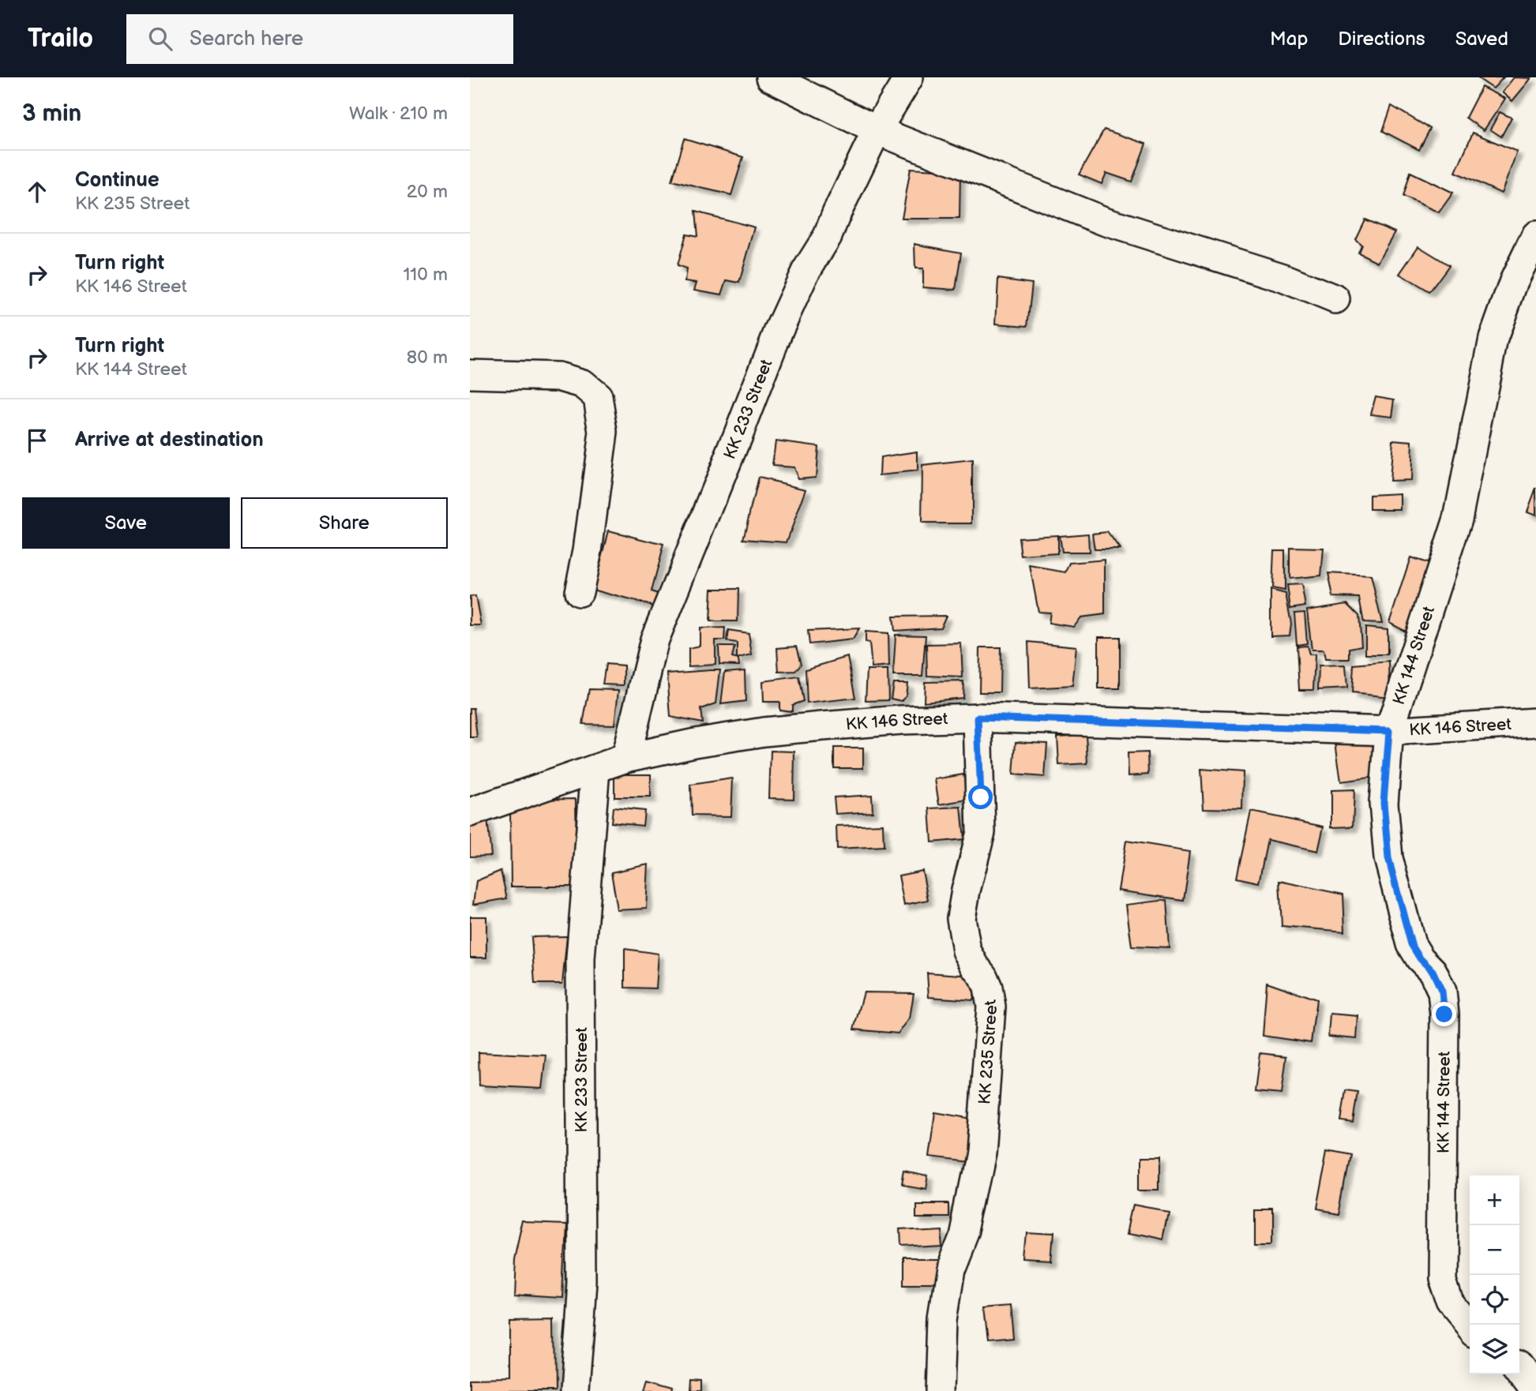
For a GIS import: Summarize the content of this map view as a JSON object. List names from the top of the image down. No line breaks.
{"streets":{"street":["KK 233 Street","KK 144 Street","KK 146 Street","KK 235 Street"]},"crossings":[["KK 233 Street","KK 146 Street"],["KK 144 Street","KK 146 Street"],["KK 146 Street","KK 235 Street"]],"page":{"header":"Trailo","search":"Search here","nav":["Map","Directions","Saved"],"heading":["3 min","Walk · 210 m"],"list":[["Continue","KK 235 Street","20 m"],["Turn right","KK 146 Street","110 m"],["Turn right","KK 144 Street","80 m"],"Arrive at destination"],"buttons":["Save","Share"],"map_buttons":["+","−"]}}
